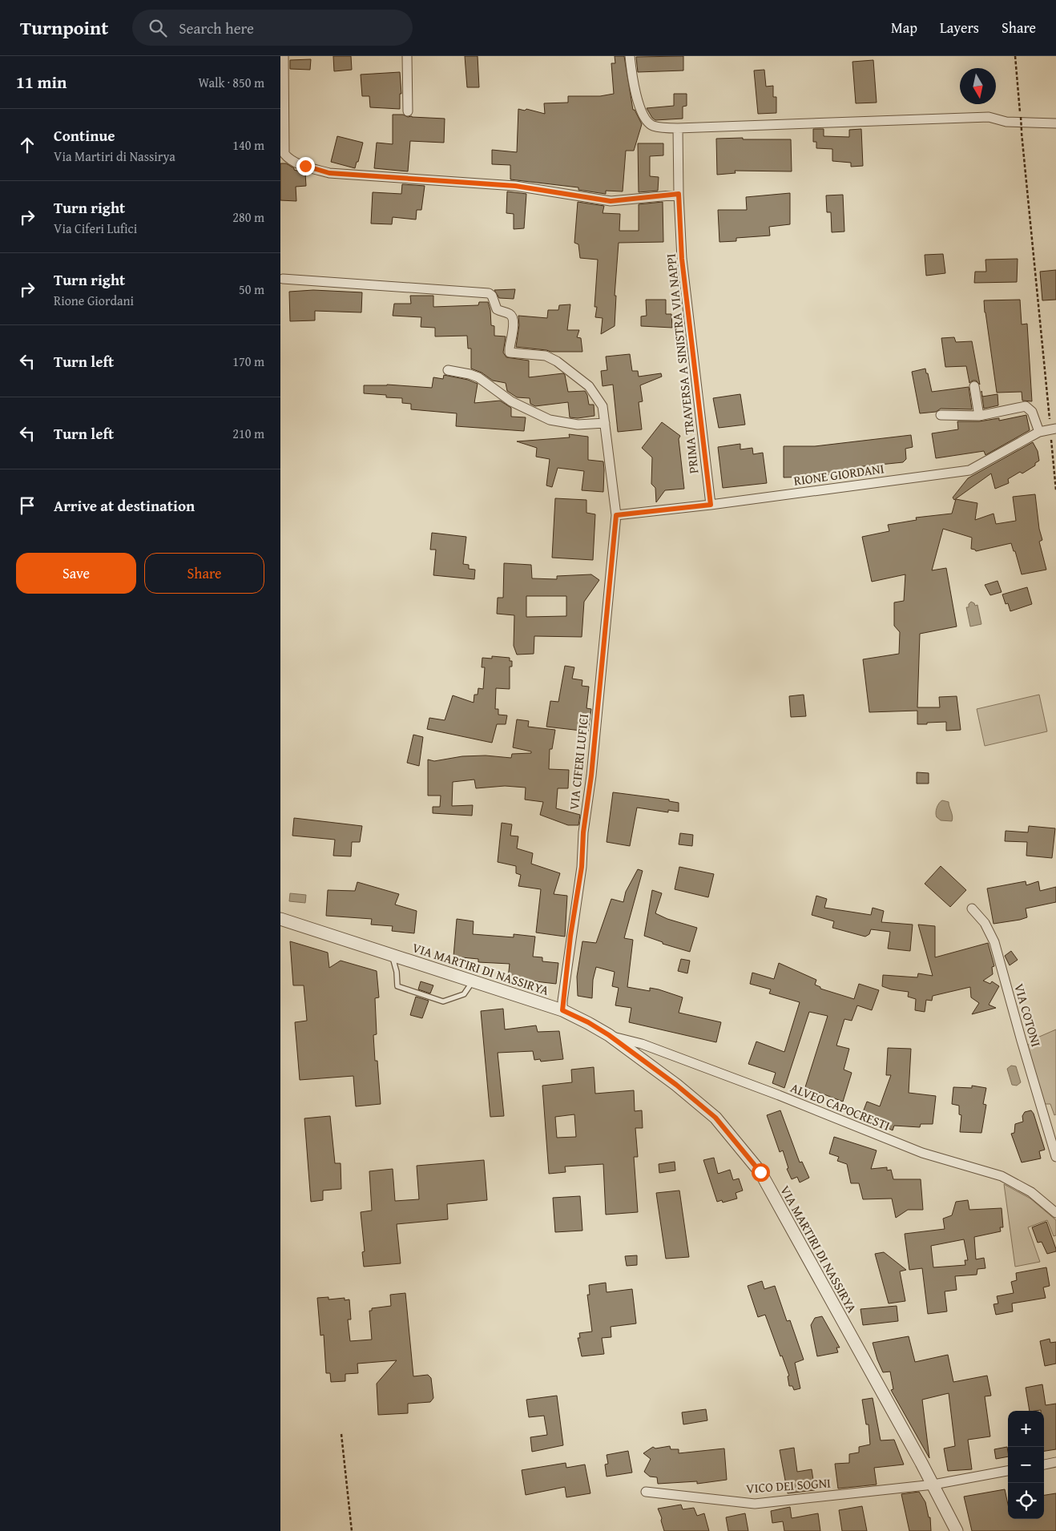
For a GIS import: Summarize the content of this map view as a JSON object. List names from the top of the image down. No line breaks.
{"streets":{"street":["PRIMA TRAVERSA A SINISTRA VIA NAPPI","RIONE GIORDANI","VIA CIFERI LUFICI","VIA MARTIRI DI NASSIRYA","VIA COTONI","ALVEO CAPOCRESTI","VICO DEI SOGNI"]},"crossings":[["PRIMA TRAVERSA A SINISTRA VIA NAPPI","RIONE GIORDANI"],["RIONE GIORDANI","VIA CIFERI LUFICI"],["VIA CIFERI LUFICI","VIA MARTIRI DI NASSIRYA"],["VIA MARTIRI DI NASSIRYA","ALVEO CAPOCRESTI"],["VIA MARTIRI DI NASSIRYA","VICO DEI SOGNI"]],"north":"bottom","page":{"header":"Turnpoint","search":"Search here","nav":["Map","Layers","Share"],"heading":["11 min","Walk · 850 m"],"list":[["Continue","Via Martiri di Nassirya","140 m"],["Turn right","Via Ciferi Lufici","280 m"],["Turn right","Rione Giordani","50 m"],["Turn left","170 m"],["Turn left","210 m"],"Arrive at destination"],"buttons":["Save","Share"],"map_buttons":["+","−"]}}
